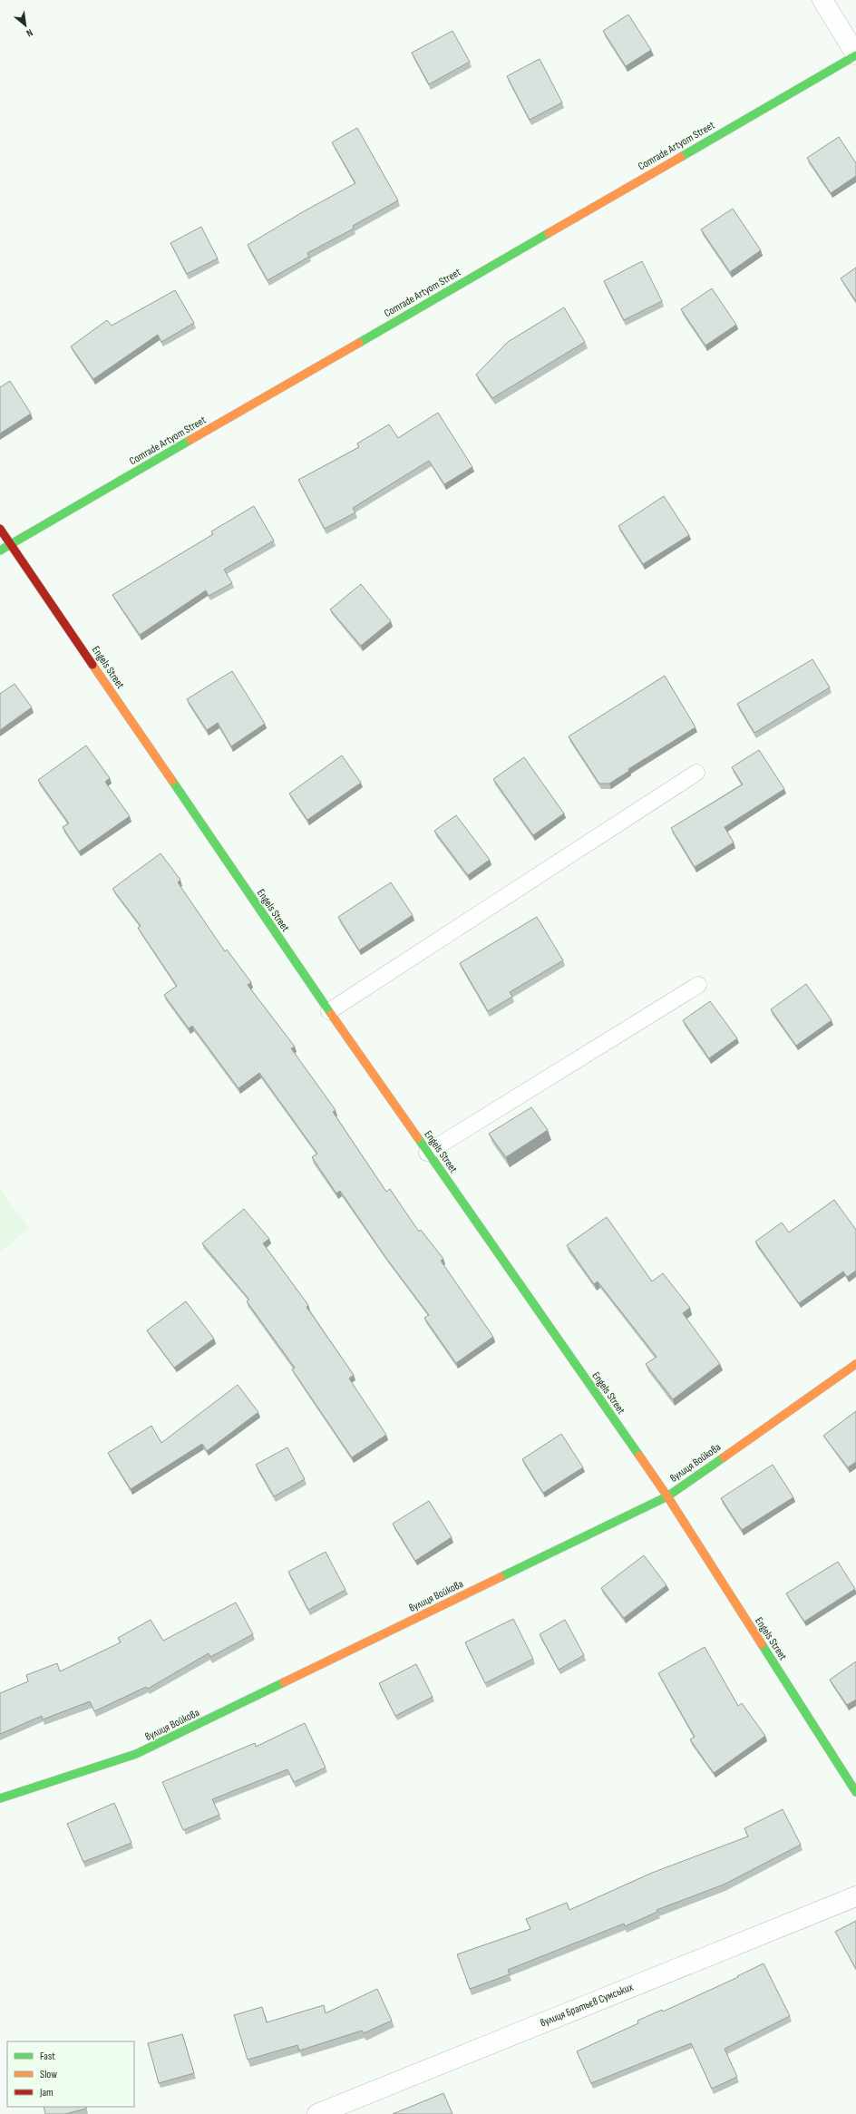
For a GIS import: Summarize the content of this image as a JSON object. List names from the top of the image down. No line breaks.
{"streets":{"street":["Comrade Artyom Street","Engels Street","вулиця Войкова","вулиця Братьєв Сумських"]},"crossings":[["Comrade Artyom Street","Engels Street"],["Engels Street","вулиця Войкова"]],"legend":["Fast","Slow","Jam"],"north":"bottom right"}
